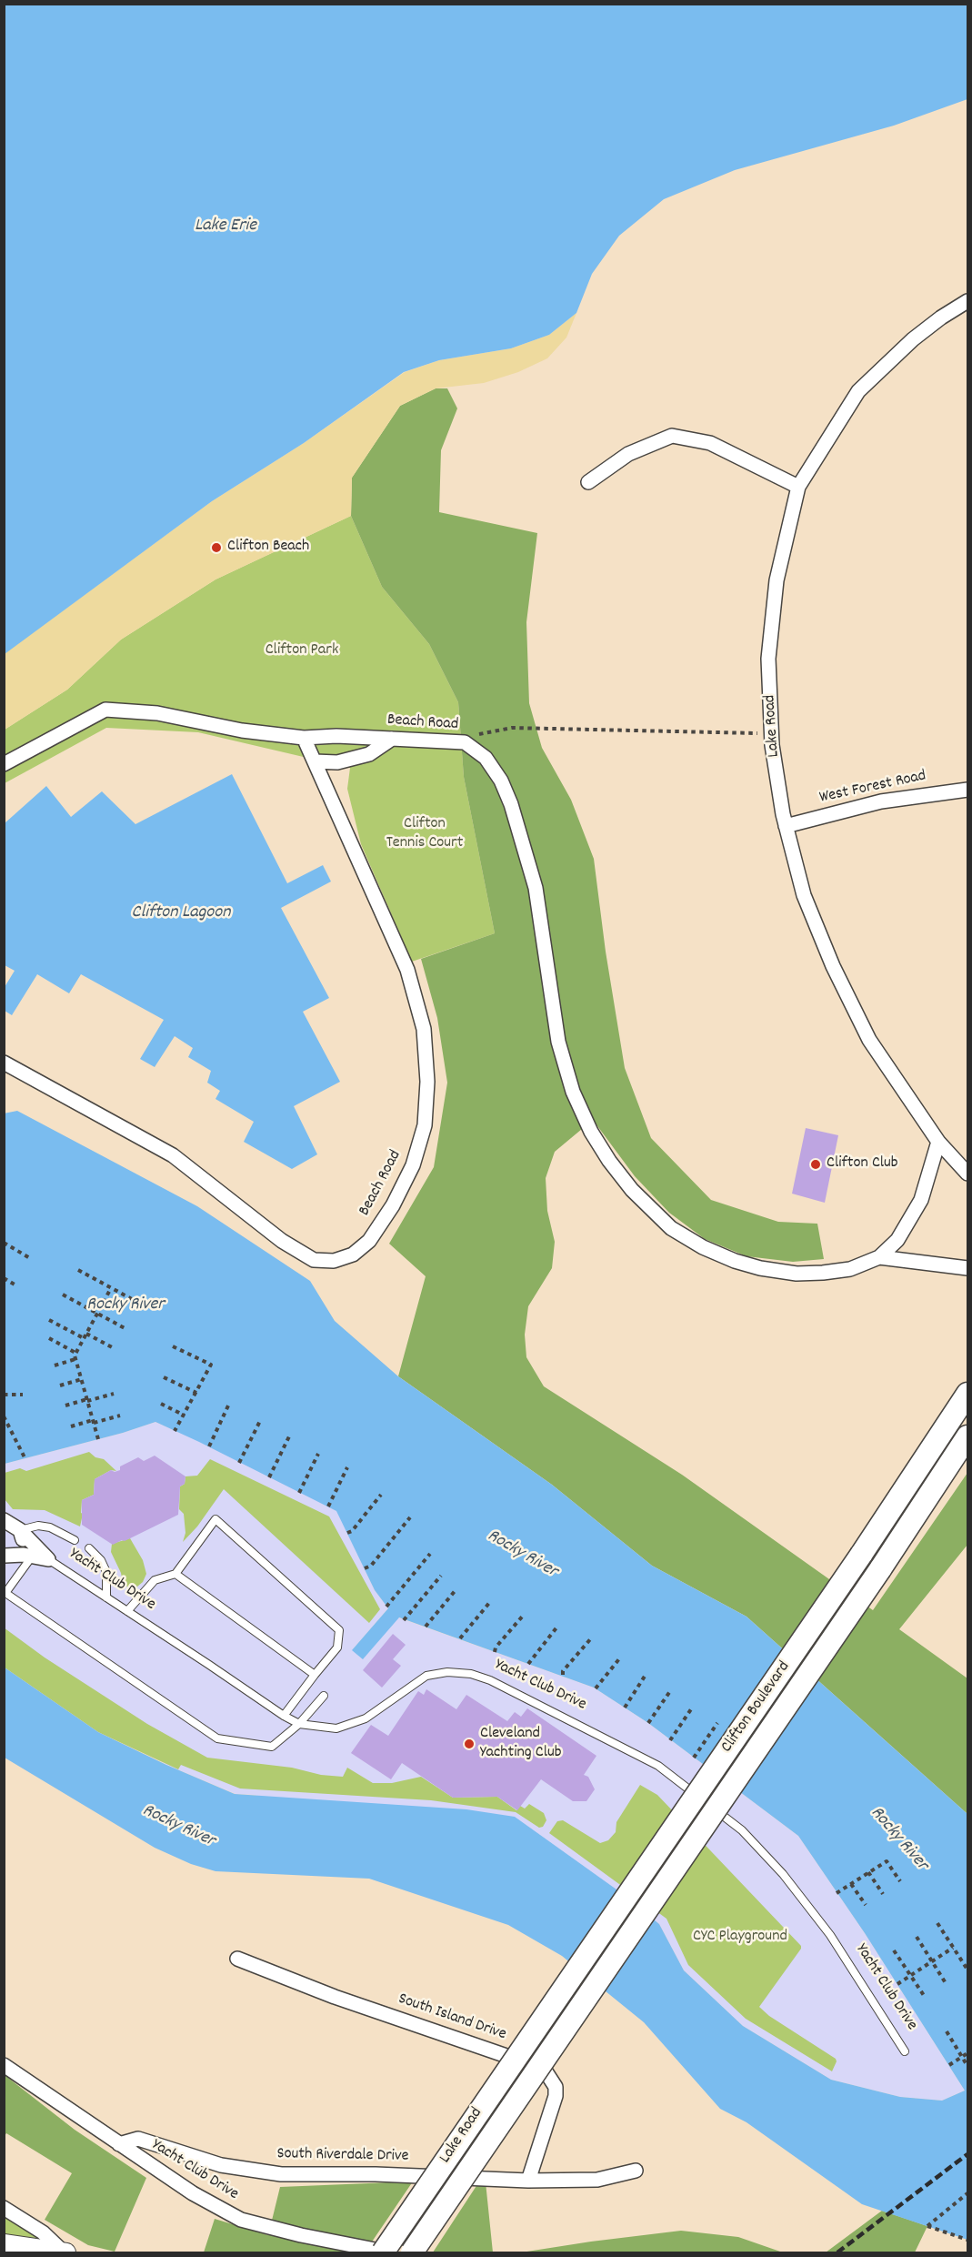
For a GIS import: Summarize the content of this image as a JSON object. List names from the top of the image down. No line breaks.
{"streets":{"main road":["Lake Road","Clifton Boulevard"],"street":["Beach Road","West Forest Road","Yacht Club Drive","South Island Drive","South Riverdale Drive"]},"crossings":[["Beach Road","Lake Road"],["Lake Road","West Forest Road"],["Lake Road","Clifton Boulevard"],["Yacht Club Drive","South Riverdale Drive"],["South Island Drive","South Riverdale Drive"]],"water":["Lake Erie","Clifton Lagoon","Rocky River"],"parks":["Clifton Park","Clifton Tennis Court","CYC Playground"],"places":["Clifton Beach","Clifton Club","Cleveland Yachting Club"]}
